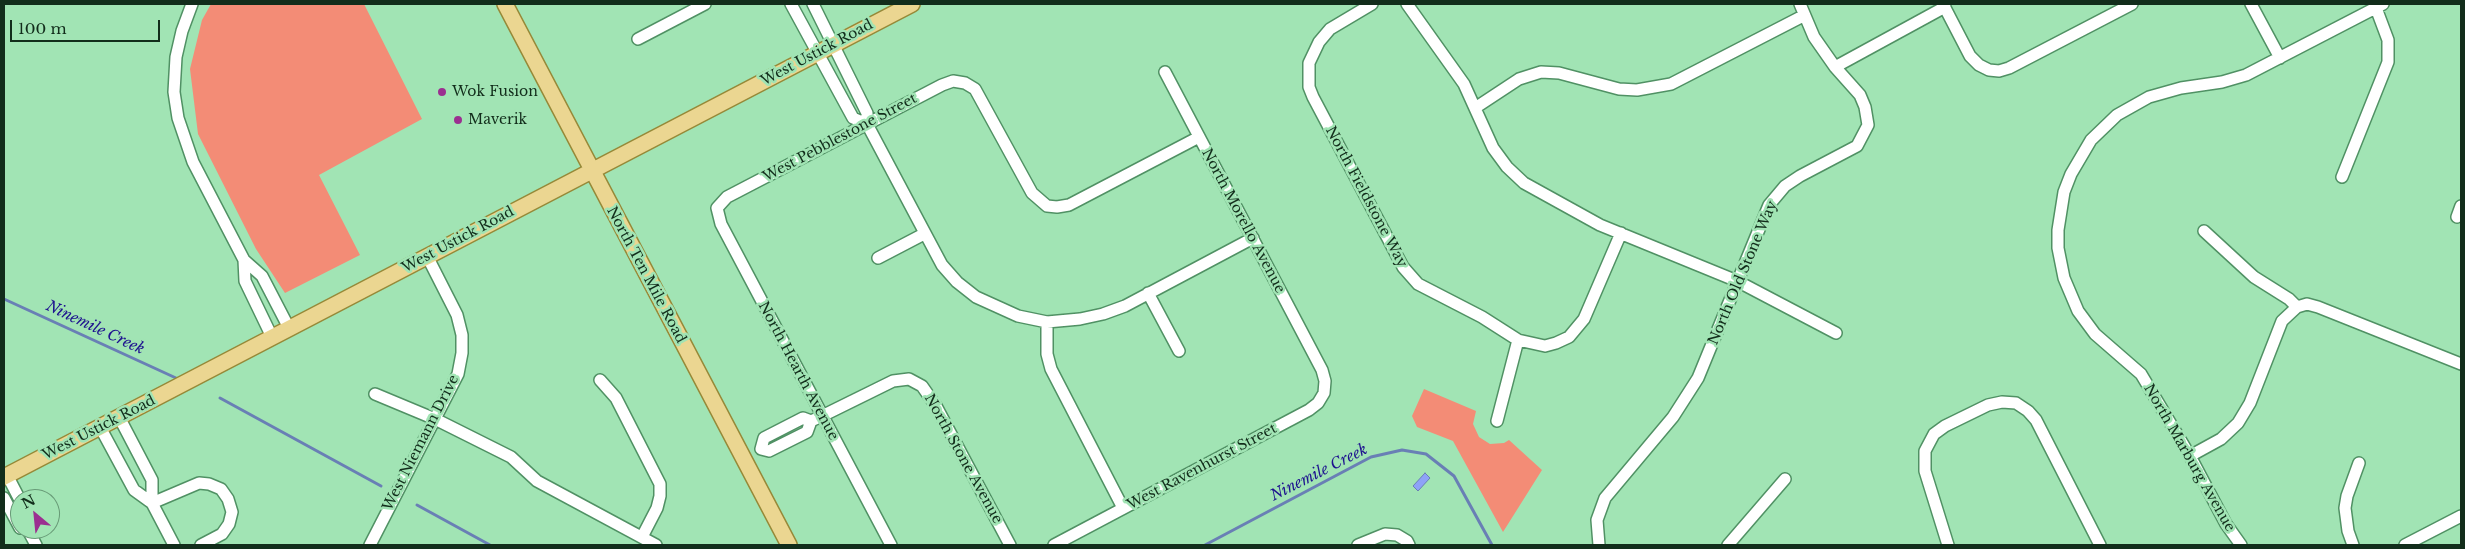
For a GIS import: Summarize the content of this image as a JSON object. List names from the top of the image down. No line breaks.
{"streets":{"main road":["West Ustick Road","North Ten Mile Road"],"street":["West Pebblestone Street","North Fieldstone Way","North Morello Avenue","North Old Stone Way","North Hearth Avenue","West Niemann Drive","North Marburg Avenue","North Stone Avenue","West Ravenhurst Street"]},"crossings":[["West Ustick Road","North Ten Mile Road"],["West Ustick Road","West Niemann Drive"],["West Pebblestone Street","North Morello Avenue"],["West Pebblestone Street","North Hearth Avenue"],["North Morello Avenue","West Ravenhurst Street"],["North Hearth Avenue","North Stone Avenue"]],"water":["Ninemile Creek"],"places":["Wok Fusion","Maverik"],"scale_bar":"100 m","north":"top left"}
